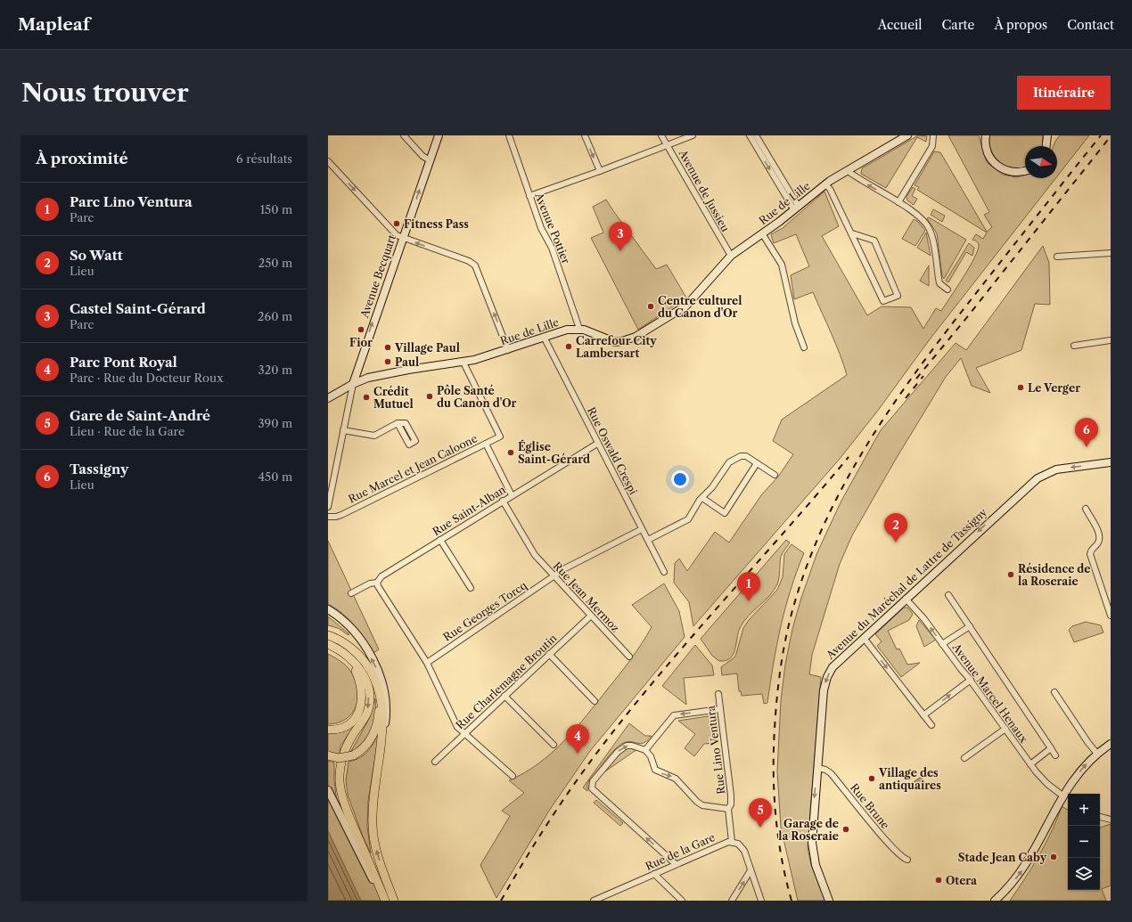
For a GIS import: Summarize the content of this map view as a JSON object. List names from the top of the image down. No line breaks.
{"streets":{"street":["Avenue de Jussieu","Rue de Lille","Avenue Pottier","Avenue Becquart","Rue Oswald Crespi","Rue Marcel et Jean Caloone","Rue Saint-Alban","Avenue du Maréchal de Lattre de Tassigny","Rue Jean Mermoz","Rue Georges Torcq","Rue Charlemagne Broutin","Avenue Marcel Henaux","Rue Lino Ventura","Rue Brune","Rue de la Gare"]},"crossings":[["Avenue de Jussieu","Rue de Lille"],["Rue de Lille","Avenue Pottier"],["Rue de Lille","Avenue Becquart"],["Rue de Lille","Rue Oswald Crespi"],["Rue de Lille","Rue Marcel et Jean Caloone"],["Rue Oswald Crespi","Rue Saint-Alban"],["Rue Oswald Crespi","Rue Georges Torcq"],["Rue Saint-Alban","Rue Jean Mermoz"],["Avenue du Maréchal de Lattre de Tassigny","Avenue Marcel Henaux"],["Avenue du Maréchal de Lattre de Tassigny","Rue Brune"],["Rue Jean Mermoz","Rue Georges Torcq"],["Rue Jean Mermoz","Rue Charlemagne Broutin"],["Rue Lino Ventura","Rue de la Gare"]],"one_way":["Avenue Becquart","Avenue du Maréchal de Lattre de Tassigny"],"places":["Fitness Pass","Centre culturel du Canon d'Or","Fior","Carrefour City Lambersart","Village Paul","Paul","Le Verger","Pôle Santé du Canon d'Or","Crédit Mutuel","Église Saint-Gérard","Résidence de la Roseraie","Village des antiquaires","Garage de la Roseraie","Stade Jean Caby","Otera"],"north":"right","page":{"header":"Mapleaf","nav":["Accueil","Carte","À propos","Contact"],"buttons":"Itinéraire","title":"Nous trouver","heading":["À proximité","6 résultats"],"list":[{"mark":"1","name":"Parc Lino Ventura","note":"Parc","value":"150 m"},{"mark":"2","name":"So Watt","note":"Lieu","value":"250 m"},{"mark":"3","name":"Castel Saint-Gérard","note":"Parc","value":"260 m"},{"mark":"4","name":"Parc Pont Royal","note":"Parc · Rue du Docteur Roux","value":"320 m"},{"mark":"5","name":"Gare de Saint-André","note":"Lieu · Rue de la Gare","value":"390 m"},{"mark":"6","name":"Tassigny","note":"Lieu","value":"450 m"}],"pins":["3","6","2","1","4","5"],"map_buttons":["+","−"]}}
